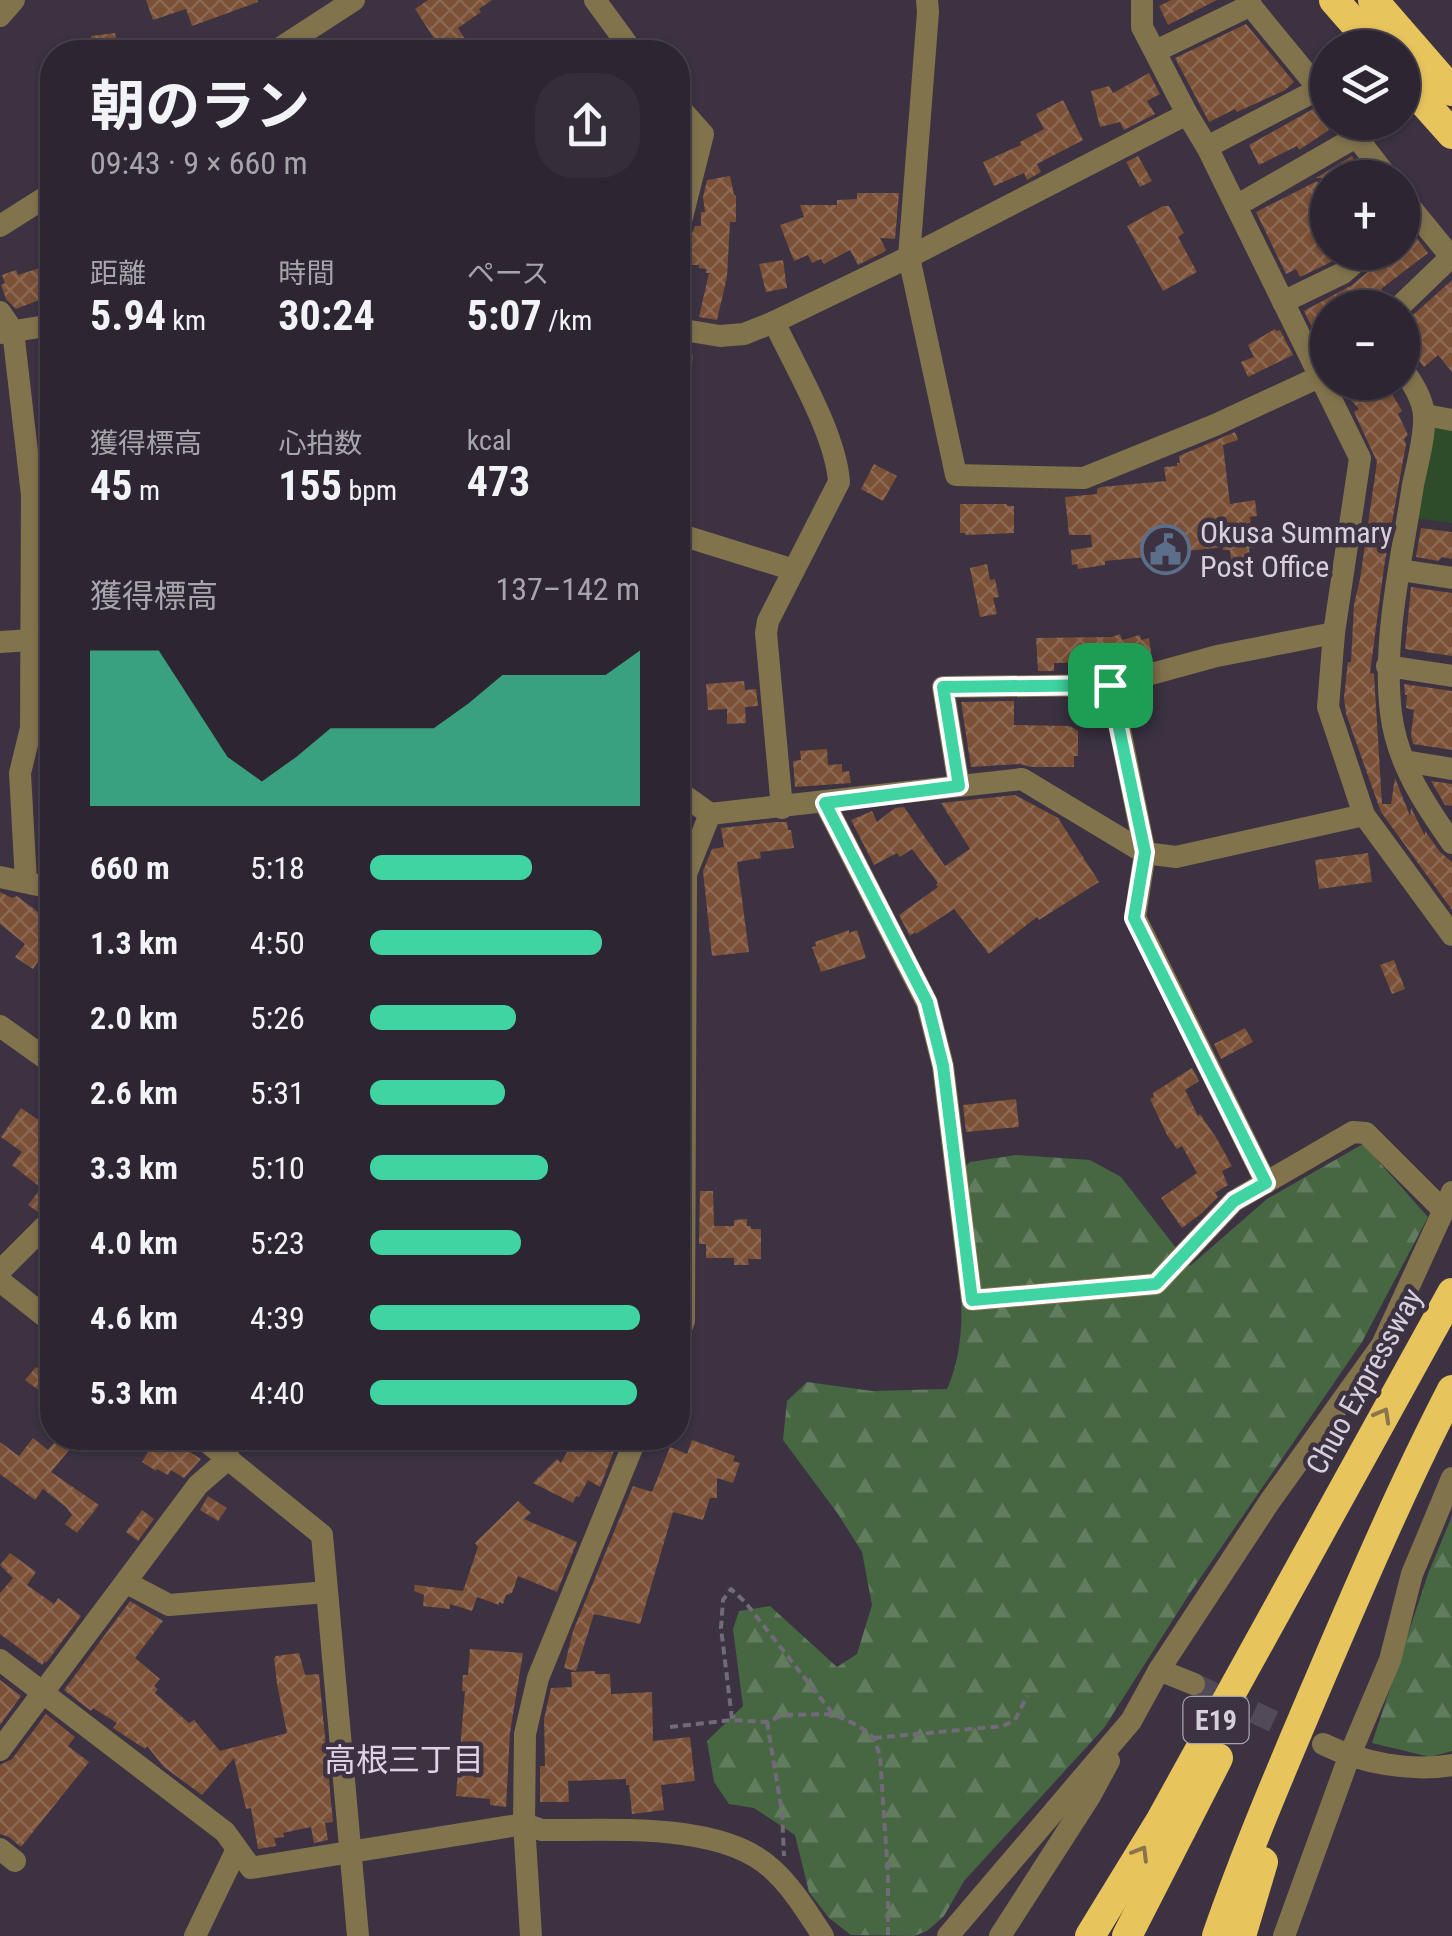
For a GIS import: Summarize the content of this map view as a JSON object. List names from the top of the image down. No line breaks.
{"streets":{"highway":["Chuo Expressway","E19"]},"crossings":[["Chuo Expressway","E19"]],"districts":["高根三丁目"],"places":{"public building":["Okusa Summary Post Office"]},"page":{"map_buttons":["+","−"],"heading":["朝のラン","09:43 · 9 × 660 m"],"stats":[["距離","5.94 km"],["時間","30:24"],["ペース","5:07 /km"],["獲得標高","45 m"],["心拍数","155 bpm"],["kcal","473"]],"chart":["獲得標高","137–142 m"],"list":[{"name":"660 m","note":"5:18"},{"name":"1.3 km","note":"4:50"},{"name":"2.0 km","note":"5:26"},{"name":"2.6 km","note":"5:31"},{"name":"3.3 km","note":"5:10"},{"name":"4.0 km","note":"5:23"},{"name":"4.6 km","note":"4:39"},{"name":"5.3 km","note":"4:40"}]}}
